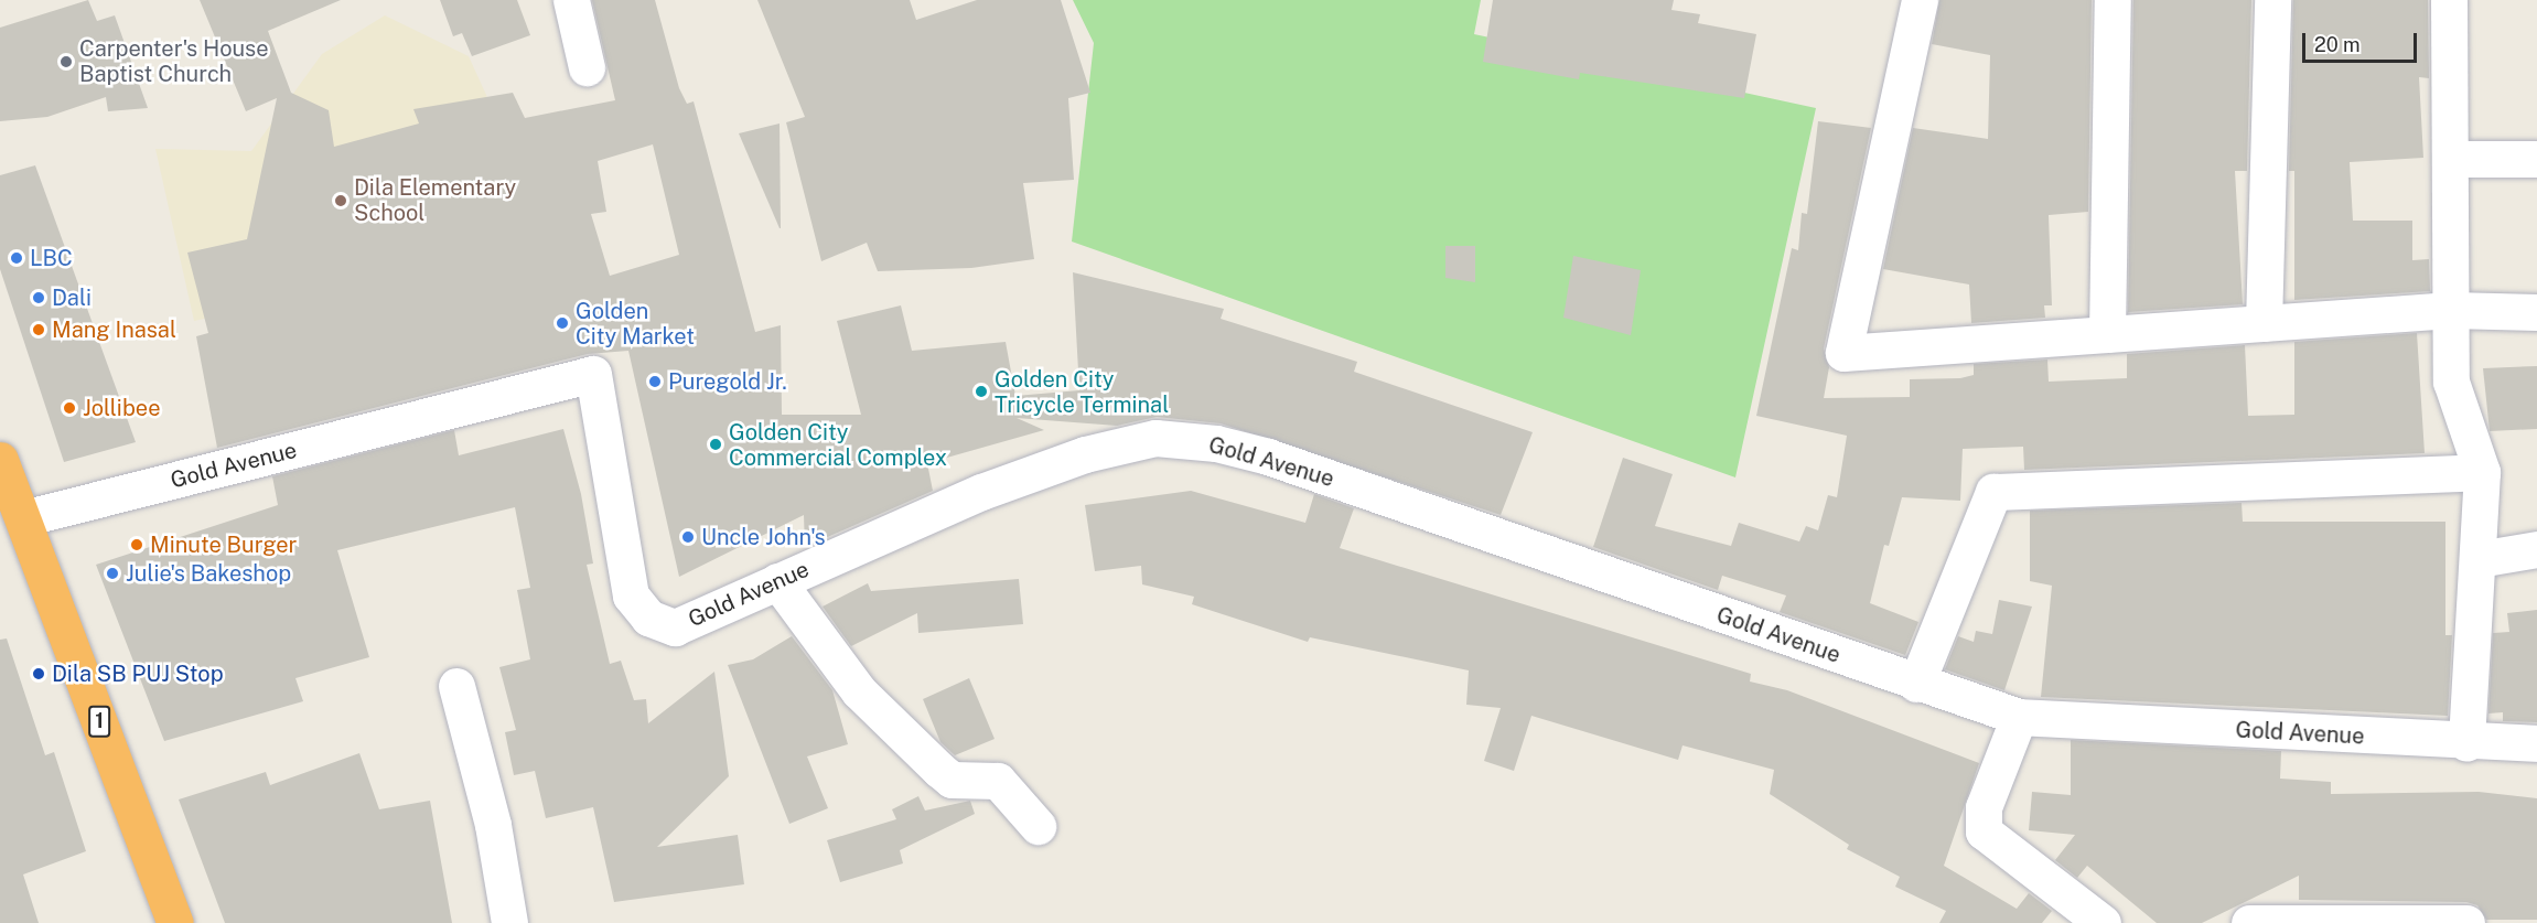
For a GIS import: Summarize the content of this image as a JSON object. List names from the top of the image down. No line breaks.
{"streets":{"highway":["1"],"street":["Gold Avenue"]},"crossings":[["Gold Avenue","1"]],"places":["Carpenter's House Baptist Church","Dila Elementary School","LBC","Dali","Golden City Market","Mang Inasal","Puregold Jr.","Golden City Tricycle Terminal","Jollibee","Golden City Commercial Complex","Uncle John's","Minute Burger","Julie's Bakeshop","Dila SB PUJ Stop"],"scale_bar":"20 m"}
